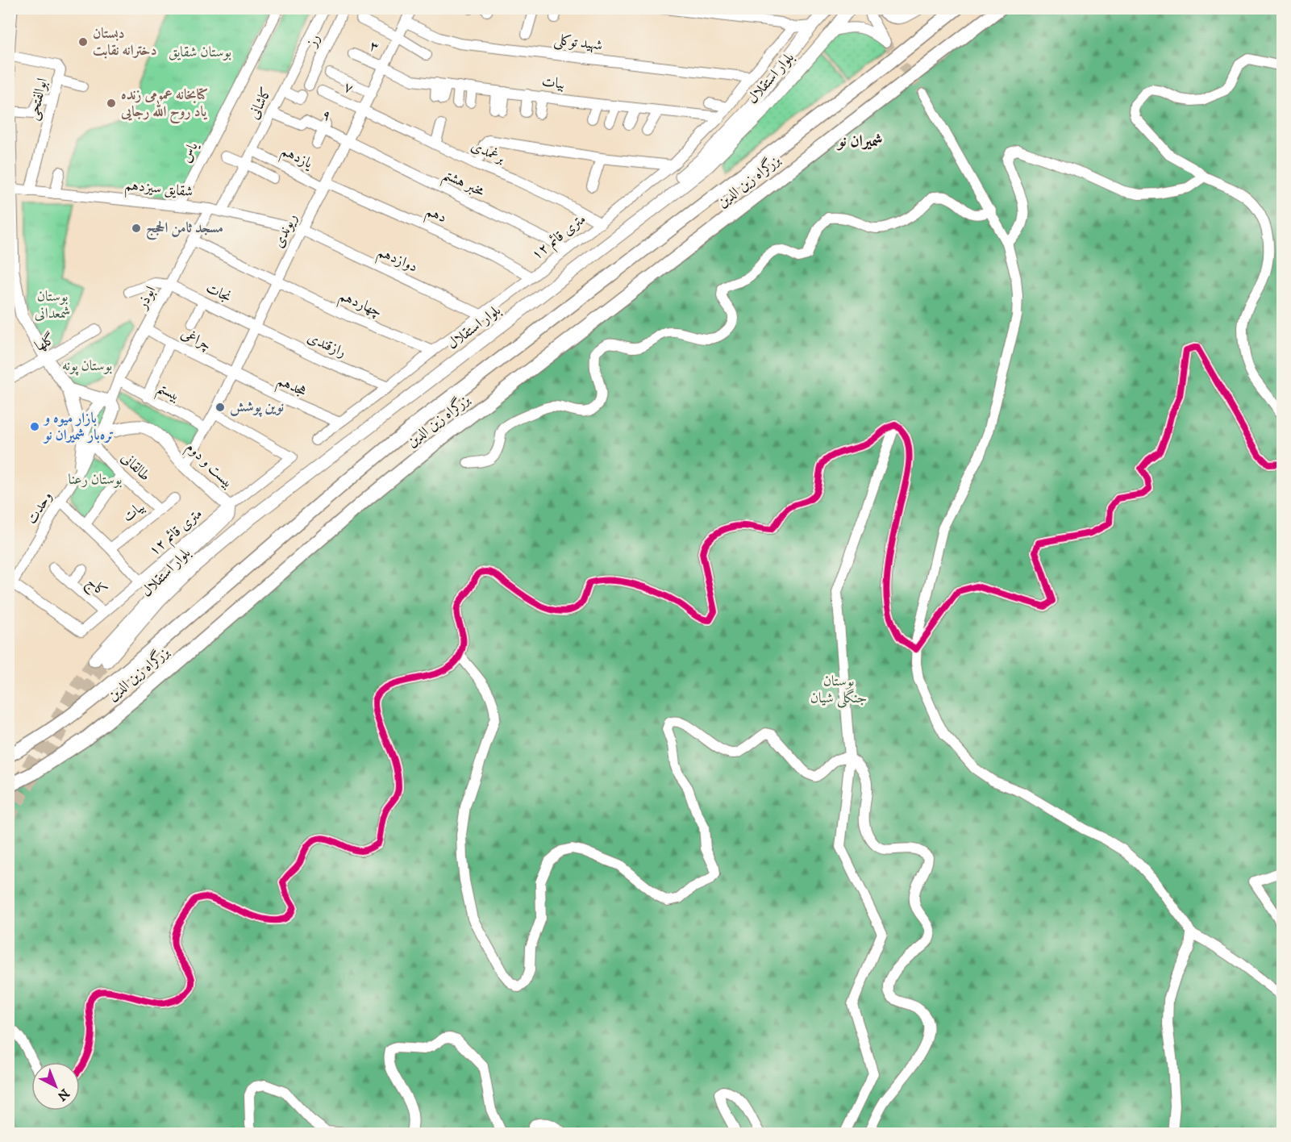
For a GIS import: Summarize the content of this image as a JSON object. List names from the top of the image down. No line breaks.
{"streets":{"highway":["بزرگراه زین الدین"],"main road":["بلوار استقلال","بیست و دوم"],"street":["رز","شهید توکلی","۳","بیات","۷","ابوالفتحی","کاشانی","۹","یاس","برغمدی","یازدهم","مخبر هشتم","شقایق سیزدهم","دهم","ریوندی","۱۲ متری قائم","دوازدهم","نجات","ابوذر","چهاردهم","چراغی","گلها","رازقندی","هجدهم","بیستم","طالقانی","وحدت","کاج"]},"crossings":[["شهید توکلی","ریوندی"],["شهید توکلی","۱۲ متری قائم"],["۳","بیات"],["۳","ریوندی"],["بلوار استقلال","بیست و دوم"],["بیات","ریوندی"],["بیات","۱۲ متری قائم"],["بیات","طالقانی"],["۷","برغمدی"],["۷","ریوندی"],["ابوالفتحی","شقایق سیزدهم"],["کاشانی","۹"],["کاشانی","شقایق سیزدهم"],["۹","مخبر هشتم"],["۹","ریوندی"],["یاس","شقایق سیزدهم"],["برغمدی","ریوندی"],["برغمدی","۱۲ متری قائم"],["یازدهم","دهم"],["یازدهم","ریوندی"],["مخبر هشتم","ریوندی"],["مخبر هشتم","۱۲ متری قائم"],["شقایق سیزدهم","ریوندی"],["شقایق سیزدهم","دوازدهم"],["شقایق سیزدهم","ابوذر"],["دهم","ریوندی"],["دهم","۱۲ متری قائم"],["ریوندی","۱۲ متری قائم"],["ریوندی","دوازدهم"],["ریوندی","نجات"],["ریوندی","چهاردهم"],["ریوندی","چراغی"],["ریوندی","رازقندی"],["ریوندی","هجدهم"],["ریوندی","بیستم"],["ریوندی","بیست و دوم"],["۱۲ متری قائم","دوازدهم"],["۱۲ متری قائم","چهاردهم"],["۱۲ متری قائم","رازقندی"],["۱۲ متری قائم","هجدهم"],["۱۲ متری قائم","بیست و دوم"],["۱۲ متری قائم","وحدت"],["۱۲ متری قائم","کاج"],["نجات","ابوذر"],["نجات","رازقندی"],["ابوذر","چهاردهم"],["ابوذر","چراغی"],["ابوذر","بیستم"],["چراغی","هجدهم"],["طالقانی","وحدت"]],"districts":["شمیران نو"],"parks":["بوستان شقایق","بوستان شمعدانی","بوستان پونه","بوستان رعنا","بوستان جنگلی شیان"],"places":["دبستان دخترانه نقابت","کتابخانه عمومی زنده یاد روح الله رجایی","مسجد ثامن الحجج","نوین پوشش","بازار میوه و تره‌بار شمیران نو"],"north":"bottom right"}
